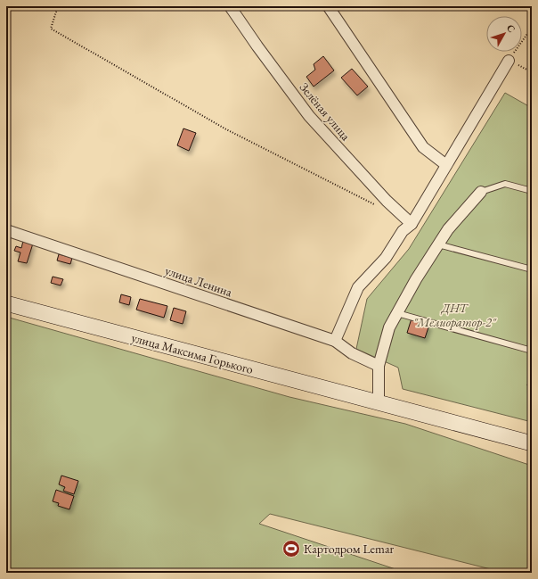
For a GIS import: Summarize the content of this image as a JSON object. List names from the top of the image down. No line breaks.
{"streets":{"main road":["улица Максима Горького"],"street":["Зелёная улица","улица Ленина"]},"parks":["ДНТ \"Мелиоратор-2\""],"places":{"sports":["Картодром Lemar"]},"north":"top right"}
